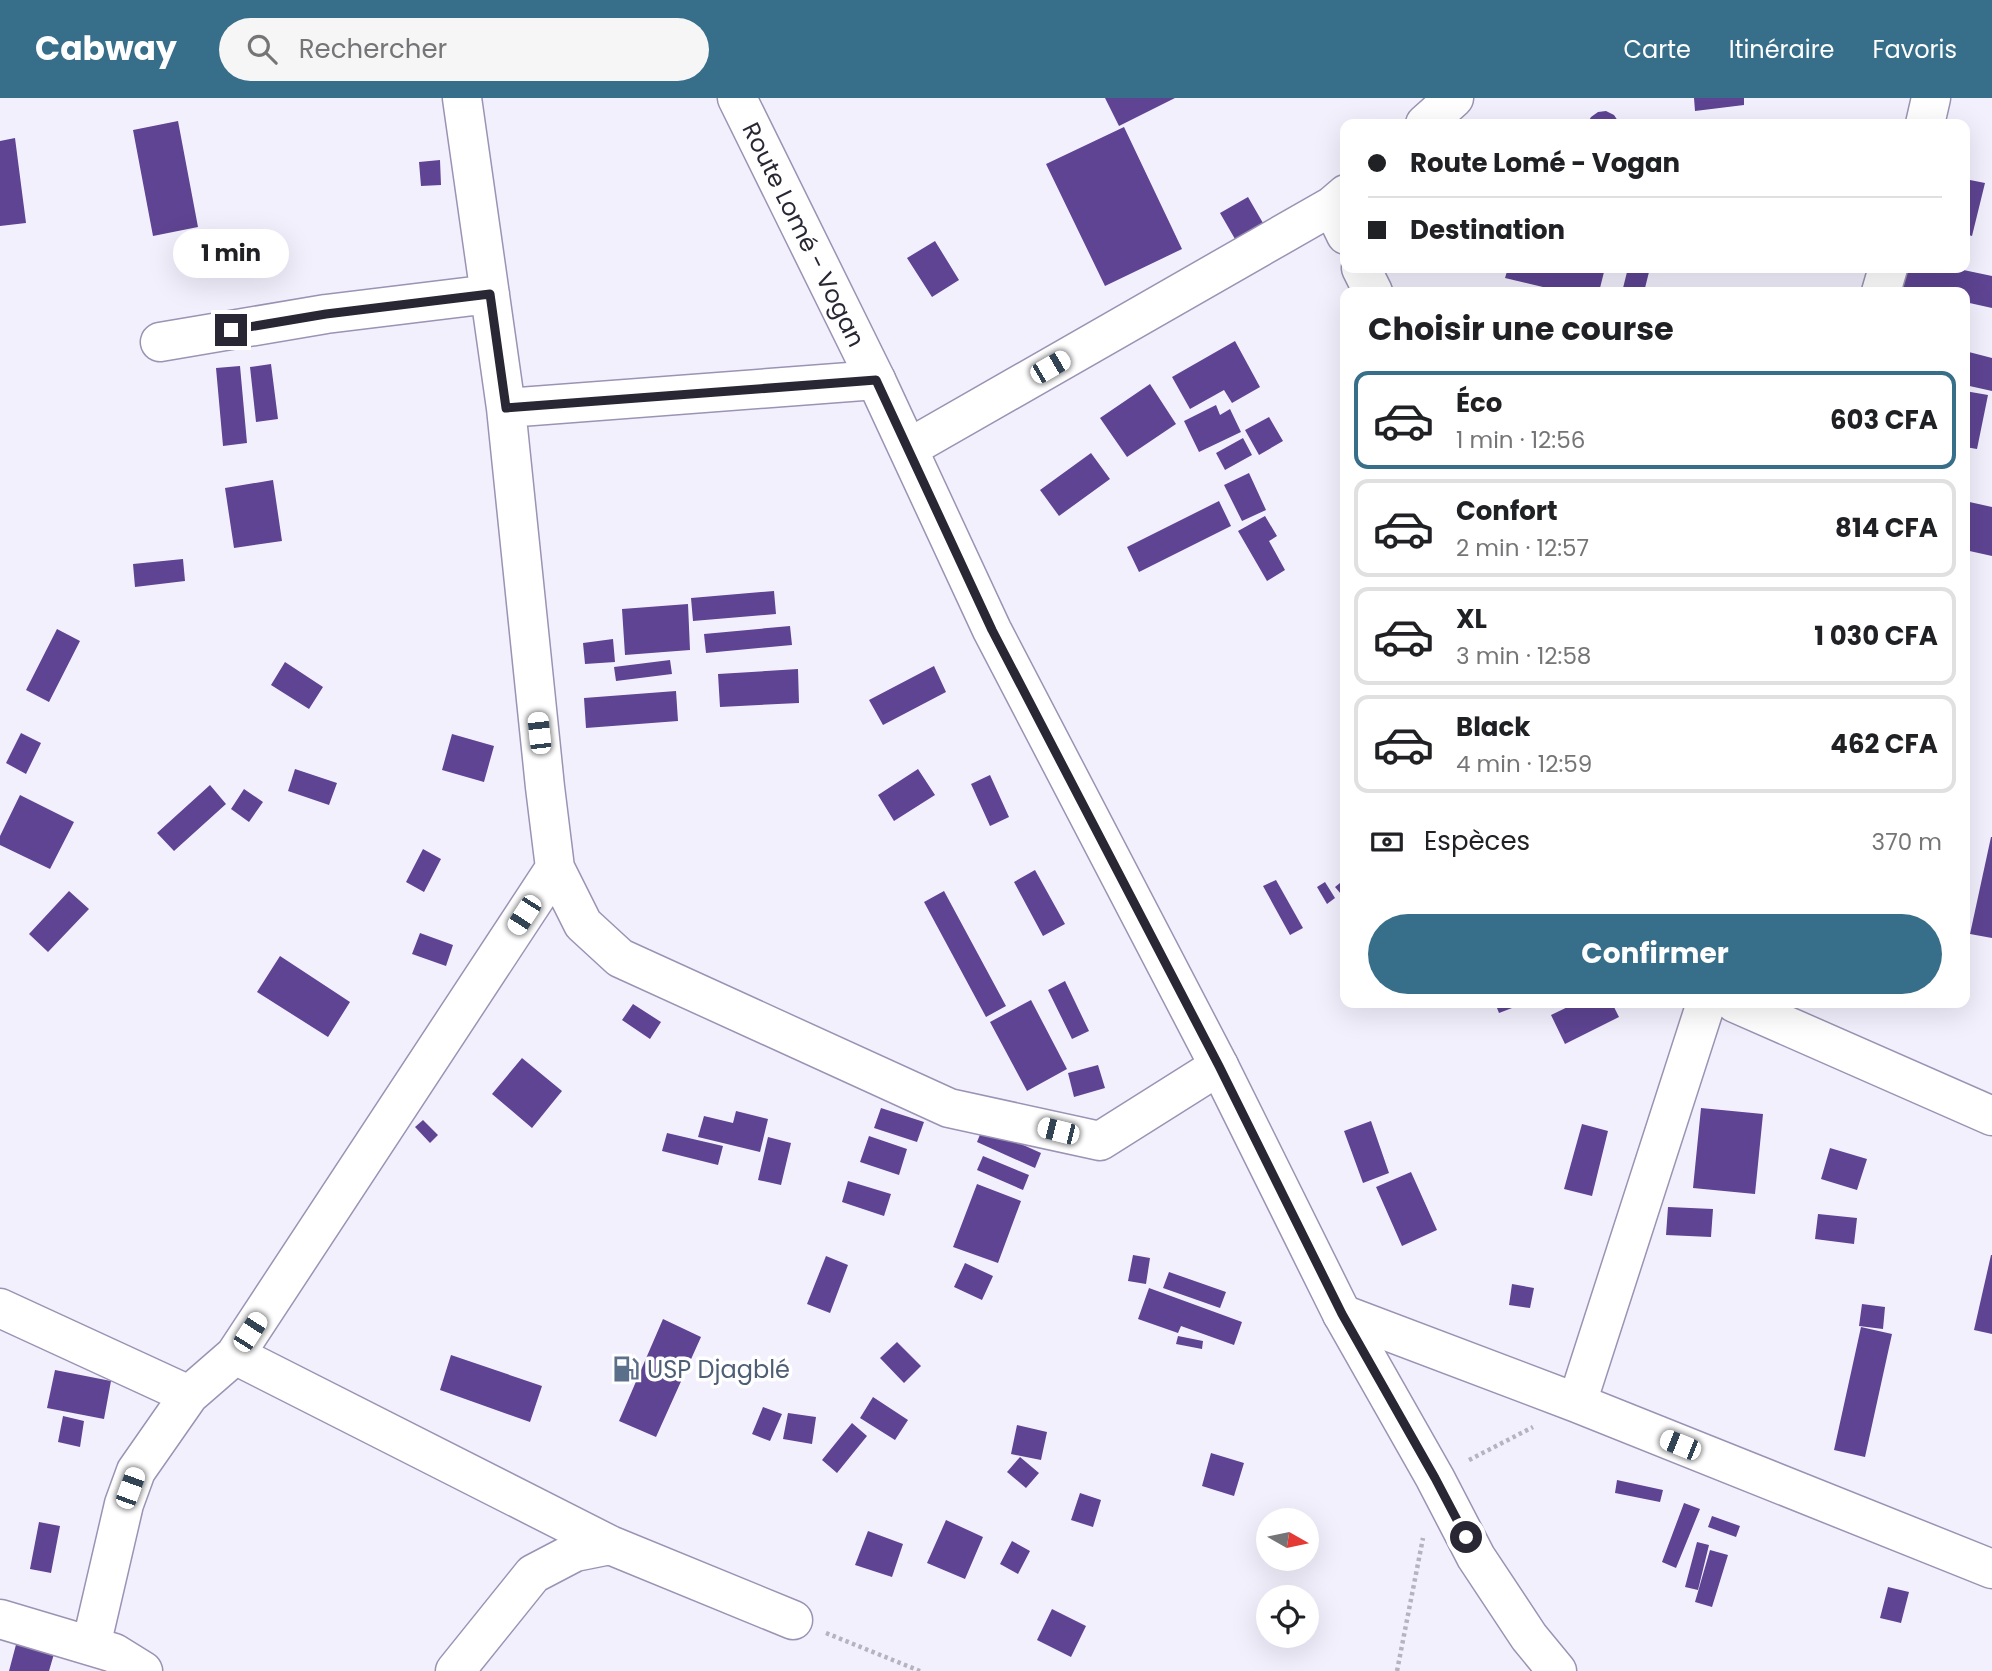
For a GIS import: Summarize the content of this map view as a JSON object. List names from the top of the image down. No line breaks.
{"streets":{"street":["Route Lomé - Vogan"]},"places":{"fuel station":["USP Djagblé"]},"north":"right","page":{"header":"Cabway","search":"Rechercher","nav":["Carte","Itinéraire","Favoris"],"banner":["Route Lomé - Vogan","Destination"],"bubble":"1 min","heading":"Choisir une course","list":[{"name":"Éco","note":"1 min · 12:56","value":"603 CFA"},{"name":"Confort","note":"2 min · 12:57","value":"814 CFA"},{"name":"XL","note":"3 min · 12:58","value":"1 030 CFA"},{"name":"Black","note":"4 min · 12:59","value":"462 CFA"}],"pay":["Espèces","370 m"],"buttons":"Confirmer"}}
